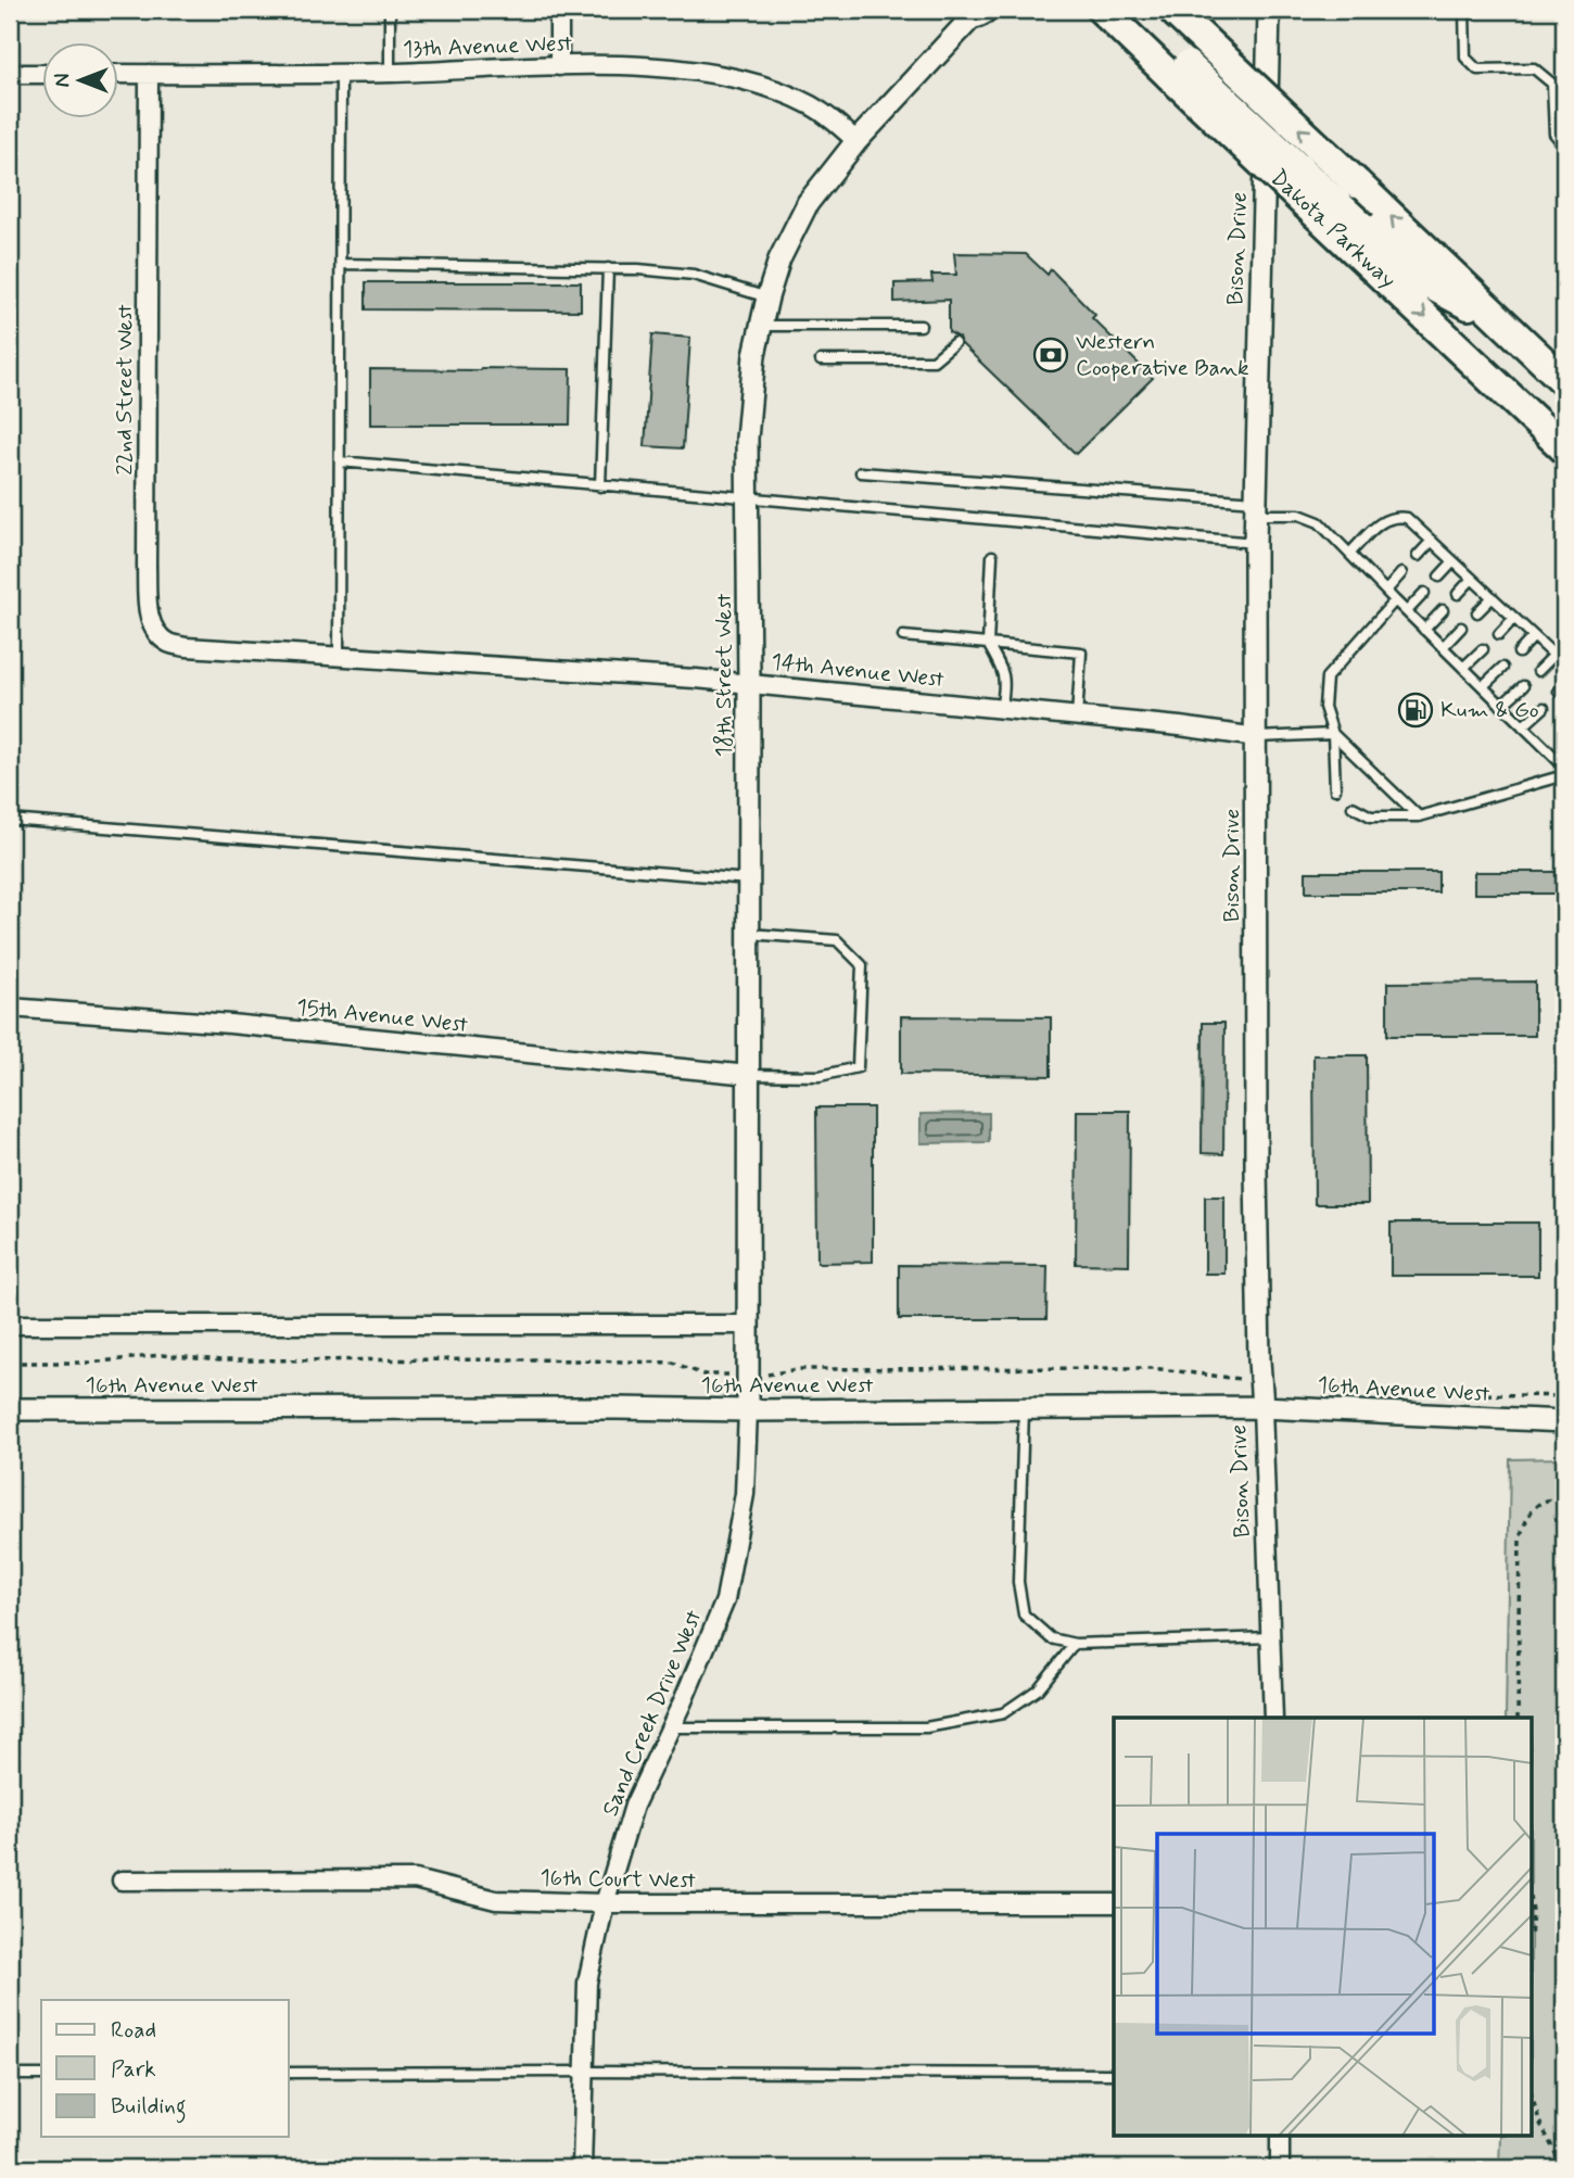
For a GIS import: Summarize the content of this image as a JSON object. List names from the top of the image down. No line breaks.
{"streets":{"highway":["Dakota Parkway"],"street":["13th Avenue West","Bison Drive","22nd Street West","14th Avenue West","18th Street West","15th Avenue West","16th Avenue West","Sand Creek Drive West","16th Court West"]},"crossings":[["13th Avenue West","22nd Street West"],["13th Avenue West","18th Street West"],["Bison Drive","14th Avenue West"],["Bison Drive","16th Avenue West"],["22nd Street West","14th Avenue West"],["14th Avenue West","18th Street West"],["18th Street West","15th Avenue West"],["18th Street West","16th Avenue West"],["18th Street West","Sand Creek Drive West"],["16th Avenue West","Sand Creek Drive West"],["Sand Creek Drive West","16th Court West"]],"places":{"bank":["Western Cooperative Bank"],"fuel station":["Kum & Go"]},"legend":["Road","Park","Building"],"north":"left"}
